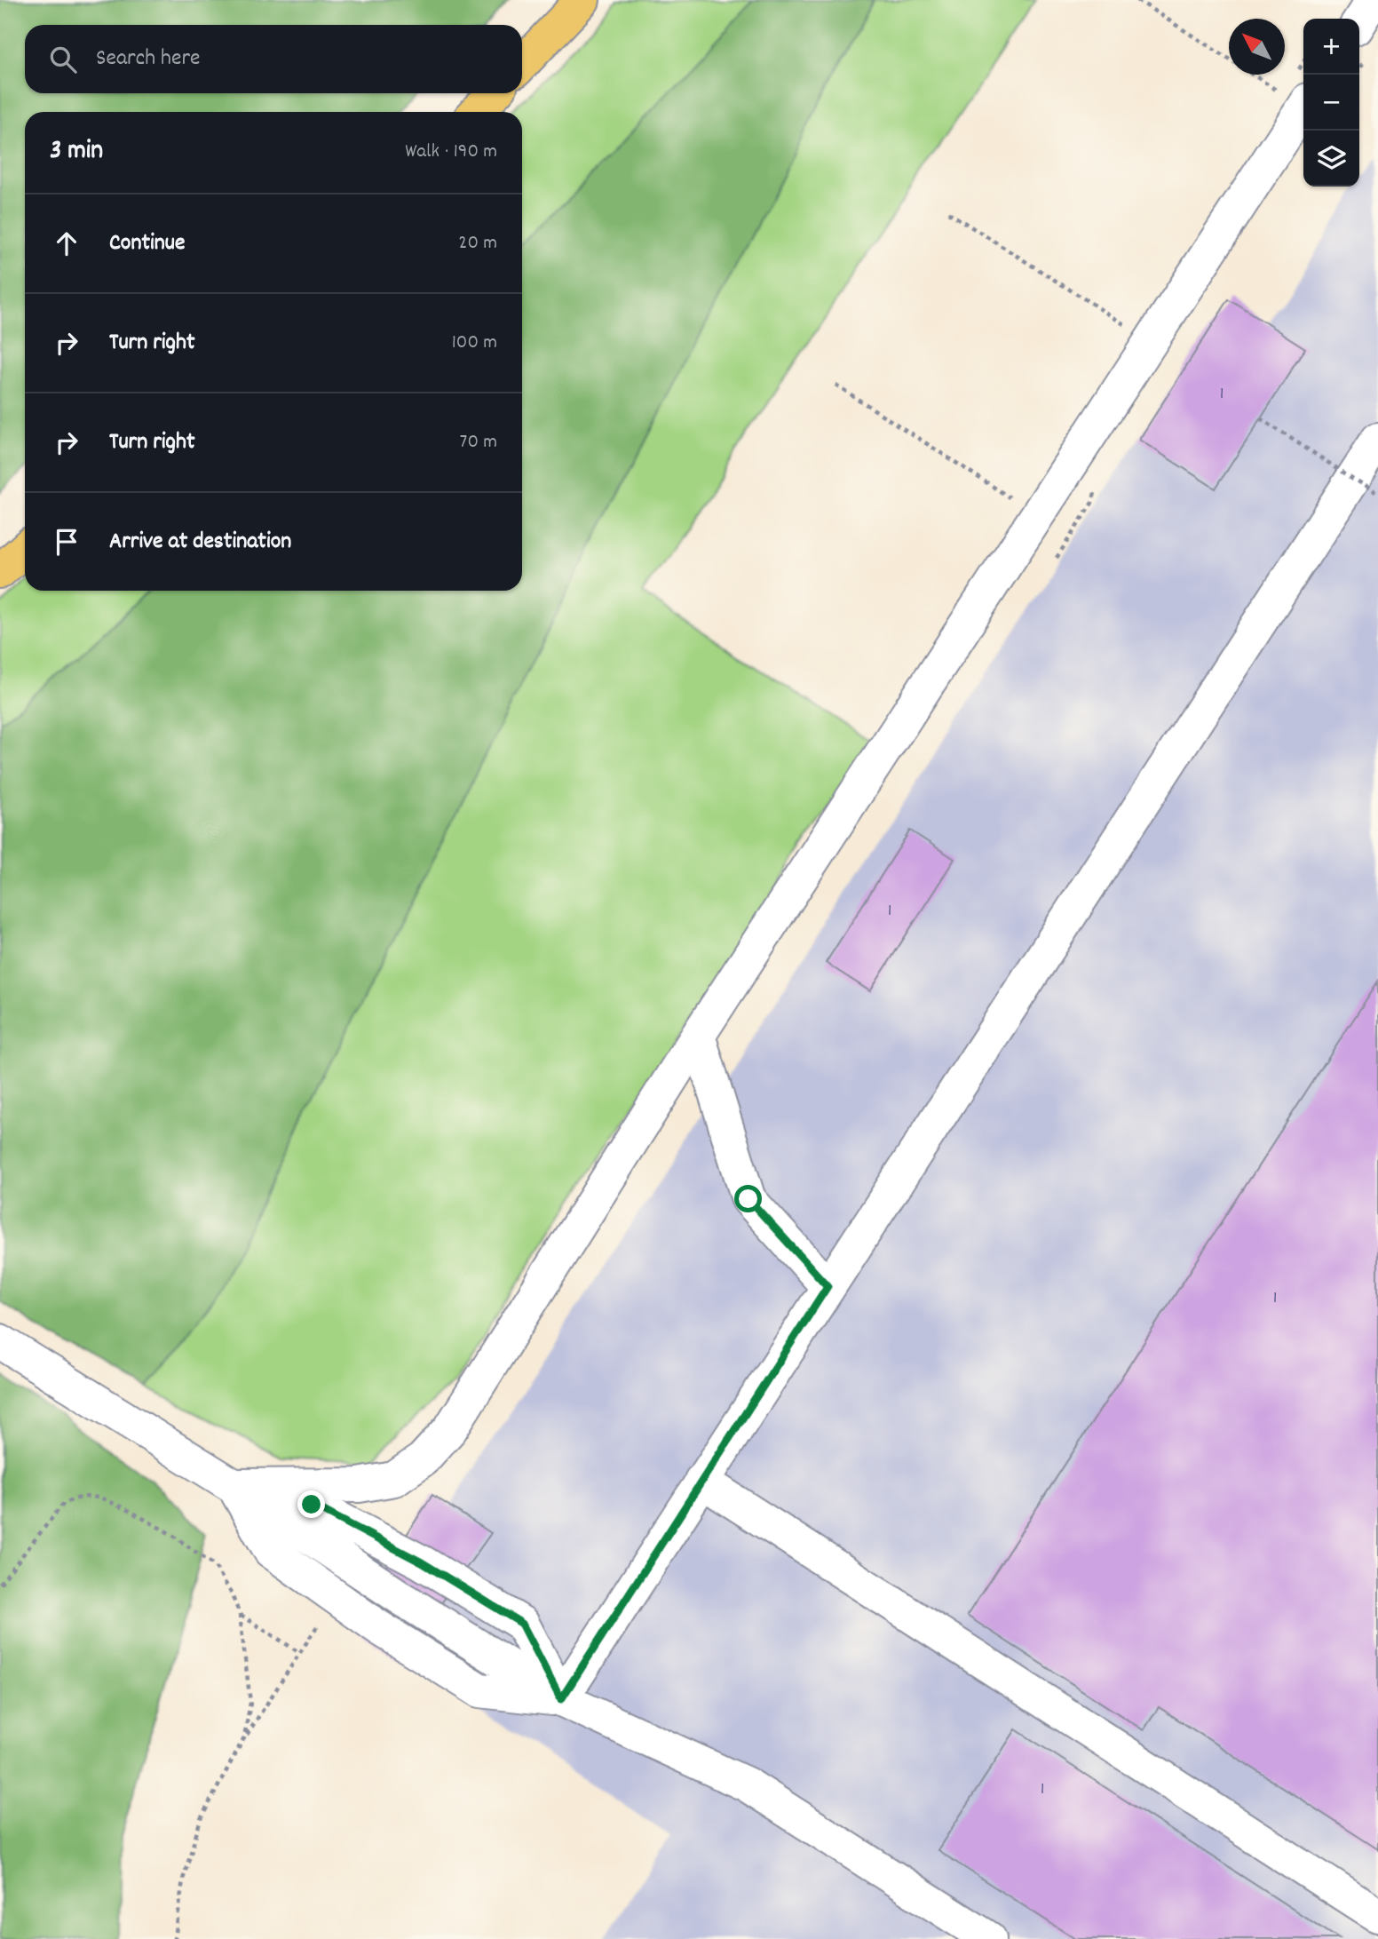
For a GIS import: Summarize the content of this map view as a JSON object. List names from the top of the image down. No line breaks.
{"house_numbers":["1","1","1","1"],"north":"top left","page":{"map_buttons":["+","−"],"search":"Search here","heading":["3 min","Walk · 190 m"],"list":[["Continue","20 m"],["Turn right","100 m"],["Turn right","70 m"],"Arrive at destination"]}}
